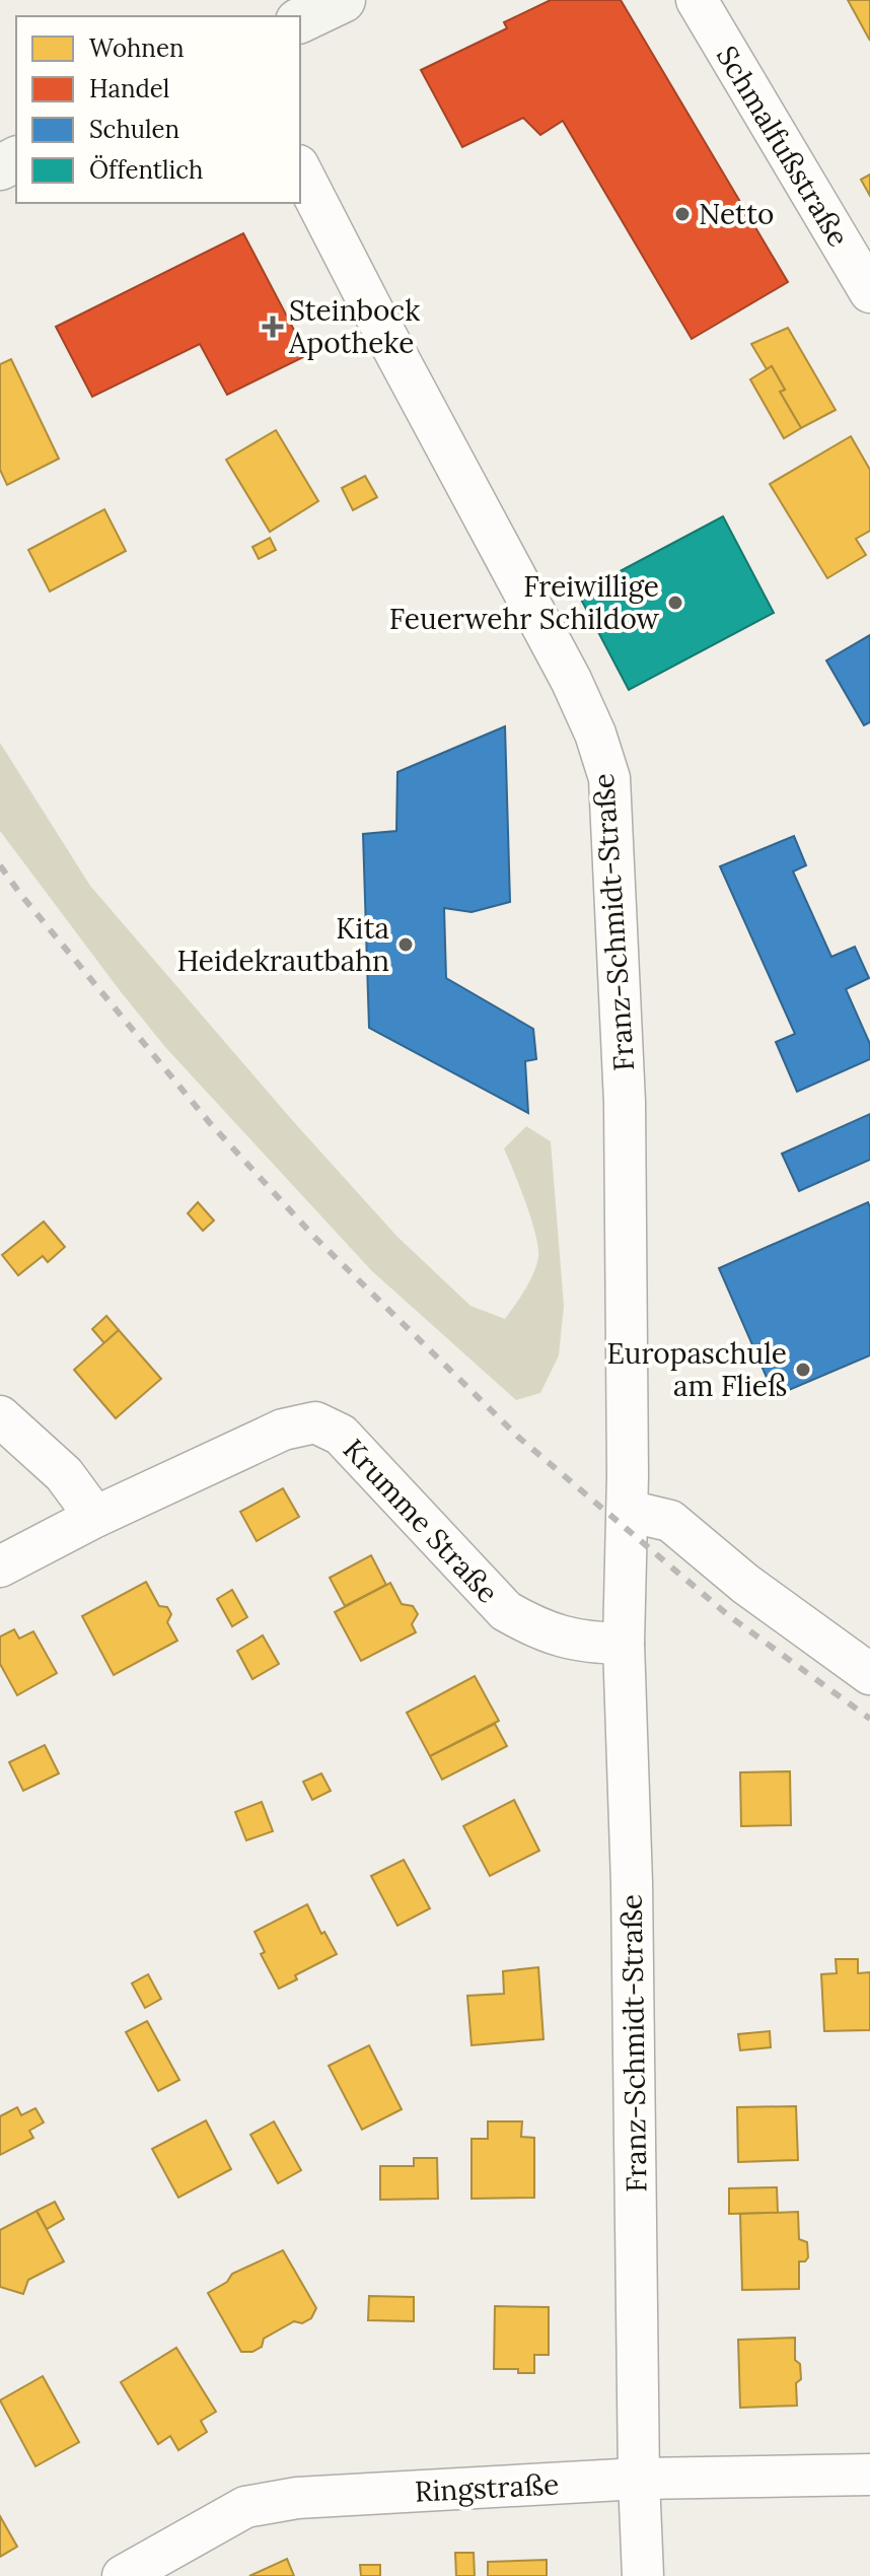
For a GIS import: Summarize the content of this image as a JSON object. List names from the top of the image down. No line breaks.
{"streets":{"street":["Schmalfußstraße","Franz-Schmidt-Straße","Krumme Straße","Ringstraße"]},"crossings":[["Franz-Schmidt-Straße","Krumme Straße"],["Franz-Schmidt-Straße","Ringstraße"]],"places":{"other":["Netto","Freiwillige Feuerwehr Schildow","Kita Heidekrautbahn","Europaschule am Fließ"],"health":["Steinbock Apotheke"]},"legend":["Wohnen","Handel","Schulen","Öffentlich"]}
